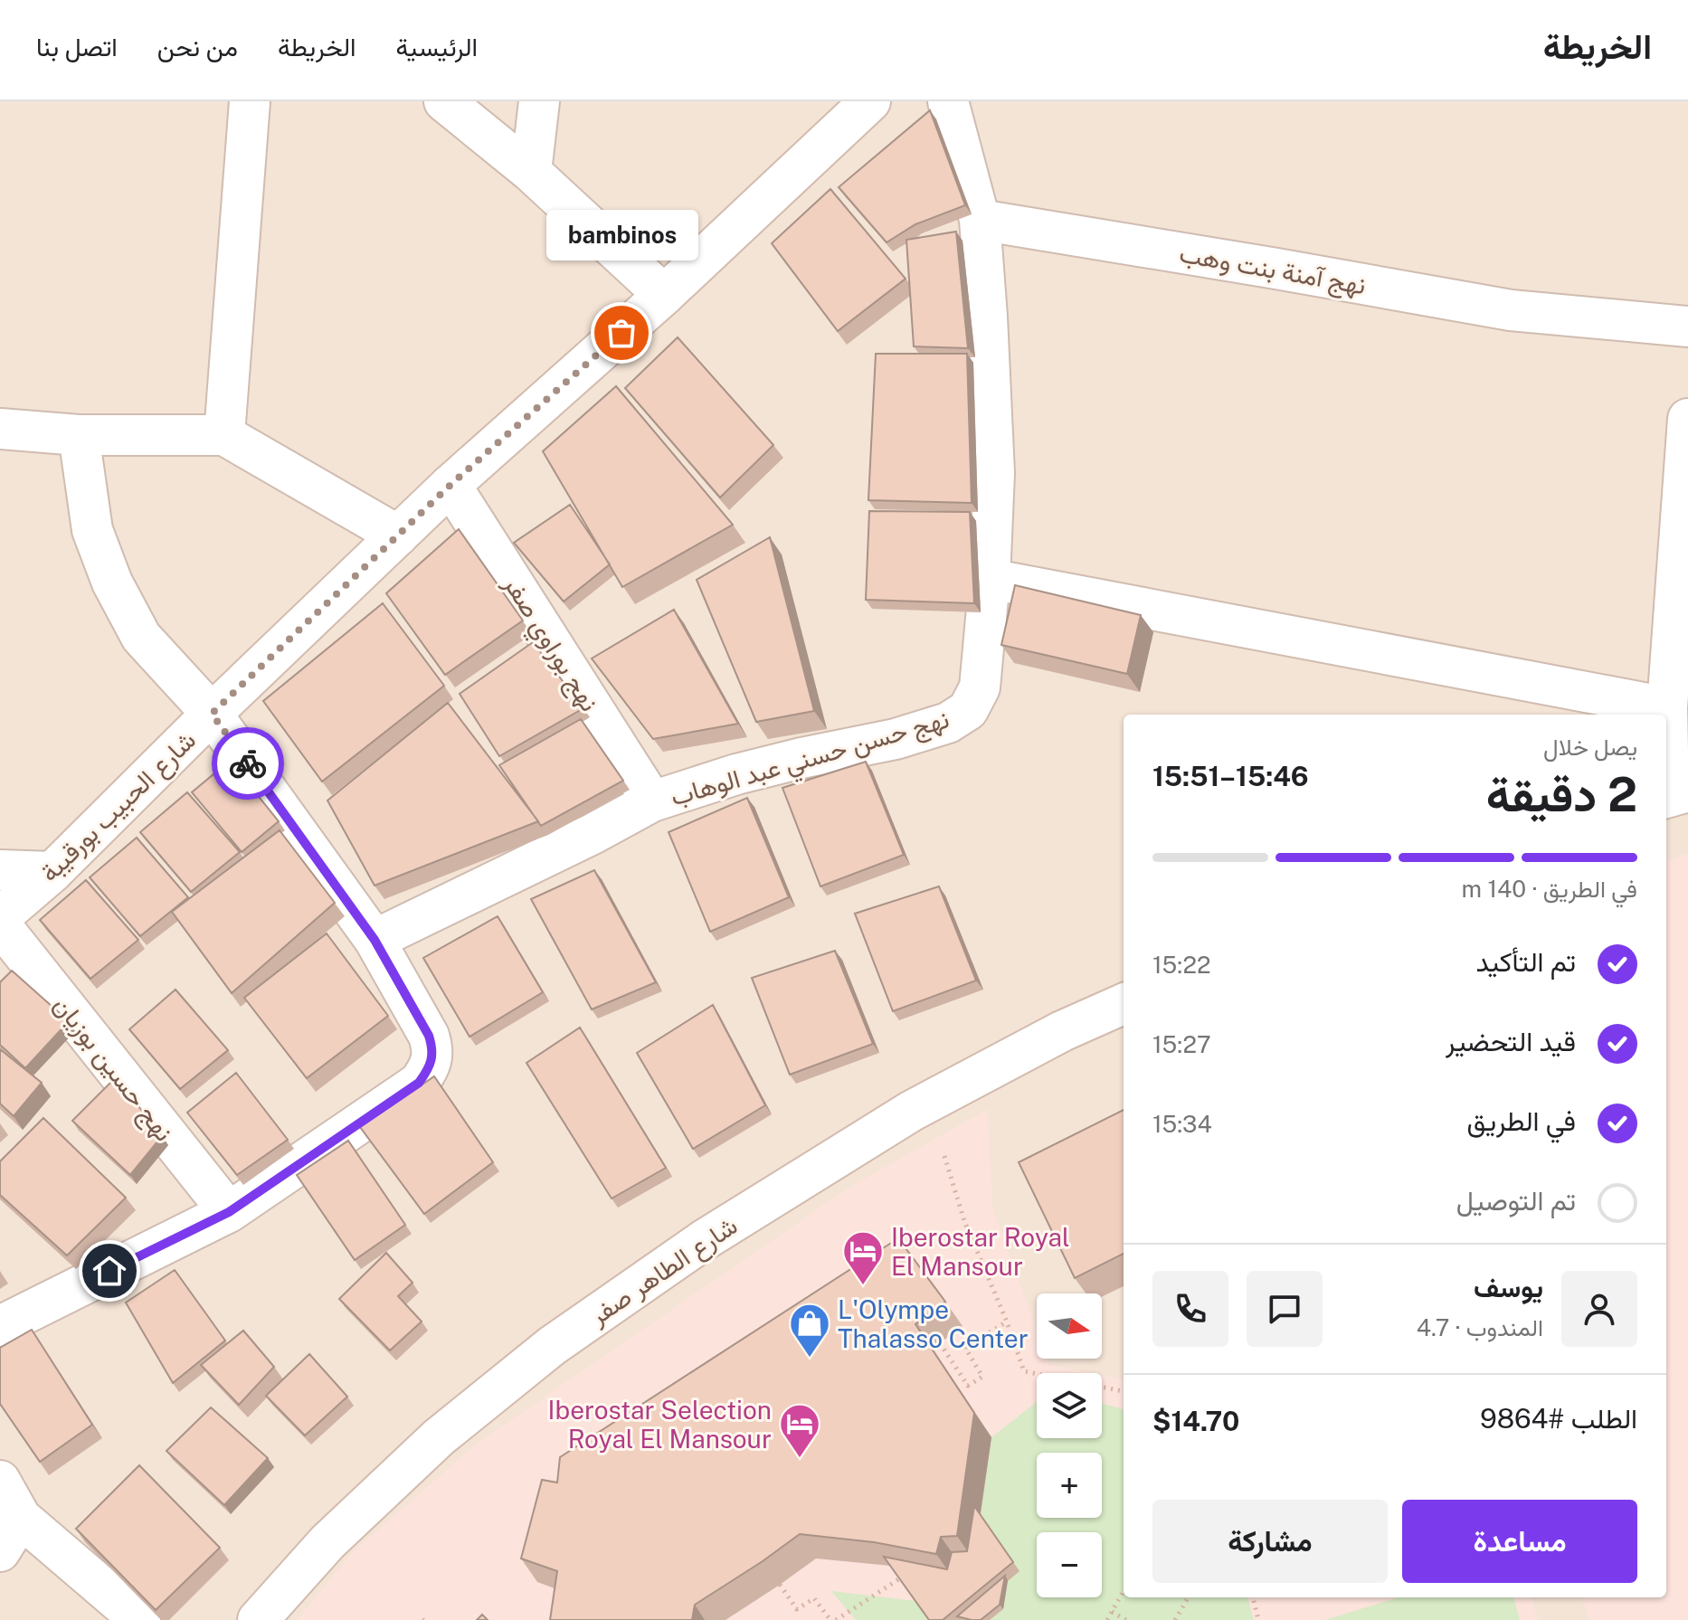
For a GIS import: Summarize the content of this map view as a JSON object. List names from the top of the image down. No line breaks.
{"streets":{"street":["نهج آمنة بنت وهب","نهج بوراوي صفر","نهج حسن حسني عبد الوهاب","شارع الحبيب بورقيبة","نهج حسين بوزيان","شارع الطاهر صفر"]},"crossings":[["نهج آمنة بنت وهب","نهج حسن حسني عبد الوهاب"],["نهج بوراوي صفر","نهج حسن حسني عبد الوهاب"],["نهج بوراوي صفر","شارع الحبيب بورقيبة"]],"places":{"other":["bambinos"],"hotel":["Iberostar Royal El Mansour","Iberostar Selection Royal El Mansour"],"shop":["L'Olympe Thalasso Center"]},"north":"right","page":{"header":"الخريطة","nav":["الرئيسية","الخريطة","من نحن","اتصل بنا"],"bubble":"bambinos","heading":["2 دقيقة","يصل خلال","15:46–15:51"],"panel":["يوسف","المندوب · 4.7","الطلب #9864","$14.70"],"bar":"في الطريق · 140 m","list":[["تم التأكيد","15:22"],["قيد التحضير","15:27"],["في الطريق","15:34"],"تم التوصيل"],"map_buttons":["+","−"],"buttons":["مساعدة","مشاركة"]}}
